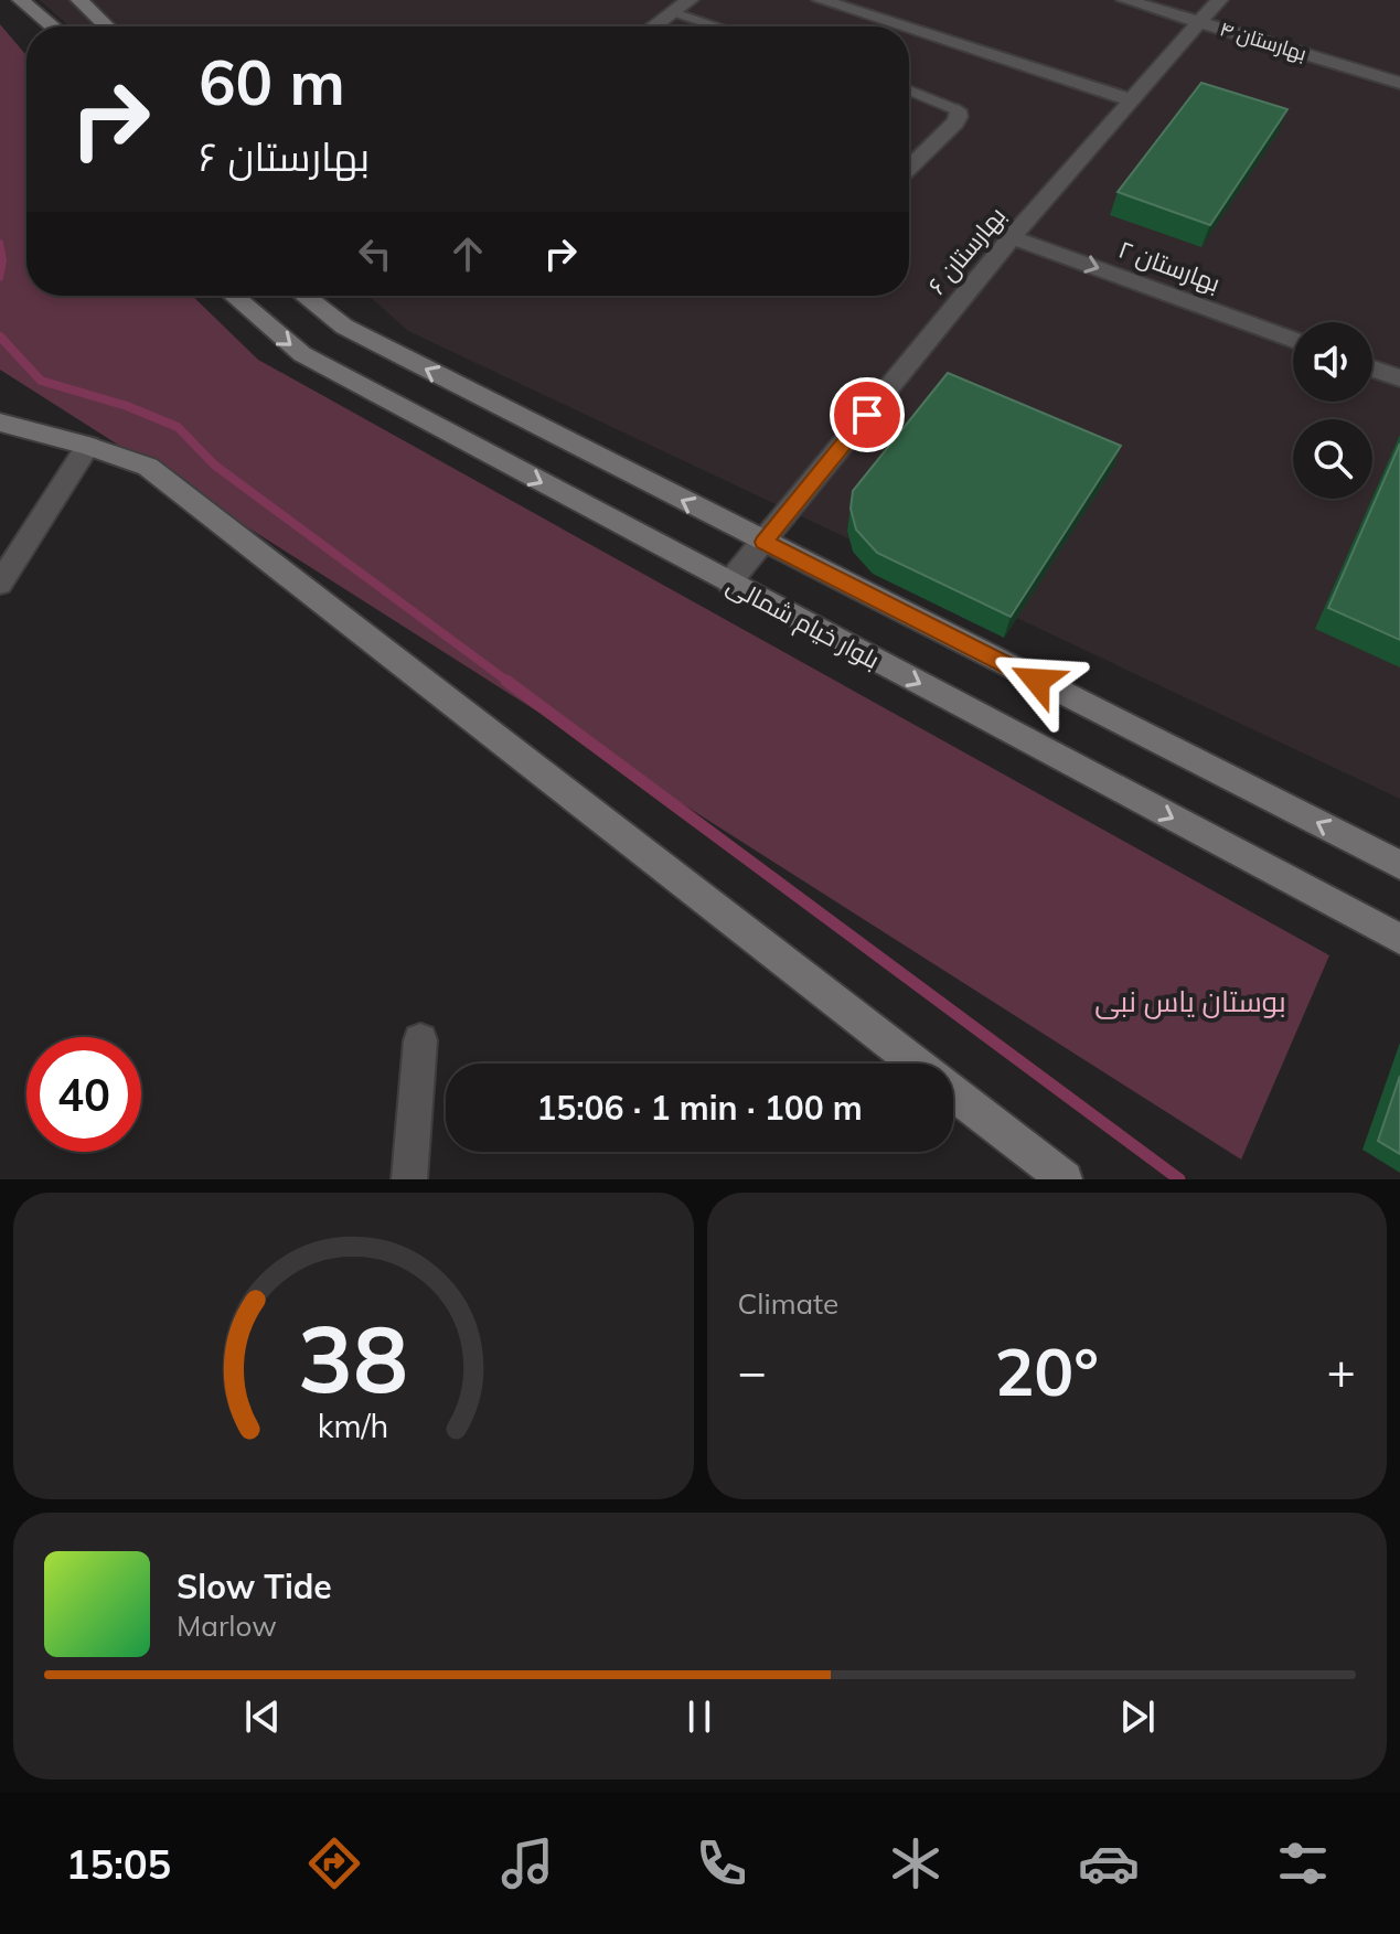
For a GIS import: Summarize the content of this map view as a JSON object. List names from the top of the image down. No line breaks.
{"streets":{"street":["بهارستان ۴","بهارستان ۶","بهارستان ۲","بلوار خیام شمالی"]},"crossings":[["بهارستان ۴","بهارستان ۶"],["بهارستان ۶","بهارستان ۲"],["بهارستان ۶","بلوار خیام شمالی"]],"one_way":["بهارستان ۲"],"parks":["بوستان یاس نبی"],"page":{"turn":["60 m","بهارستان ۶"],"limit":"40","trip":"15:06 · 1 min · 100 m","tile":"Climate","heat":["−","20°","+"],"song":["Slow Tide","Marlow"],"tabs":"15:05","gauge":["38","km/h"]}}
